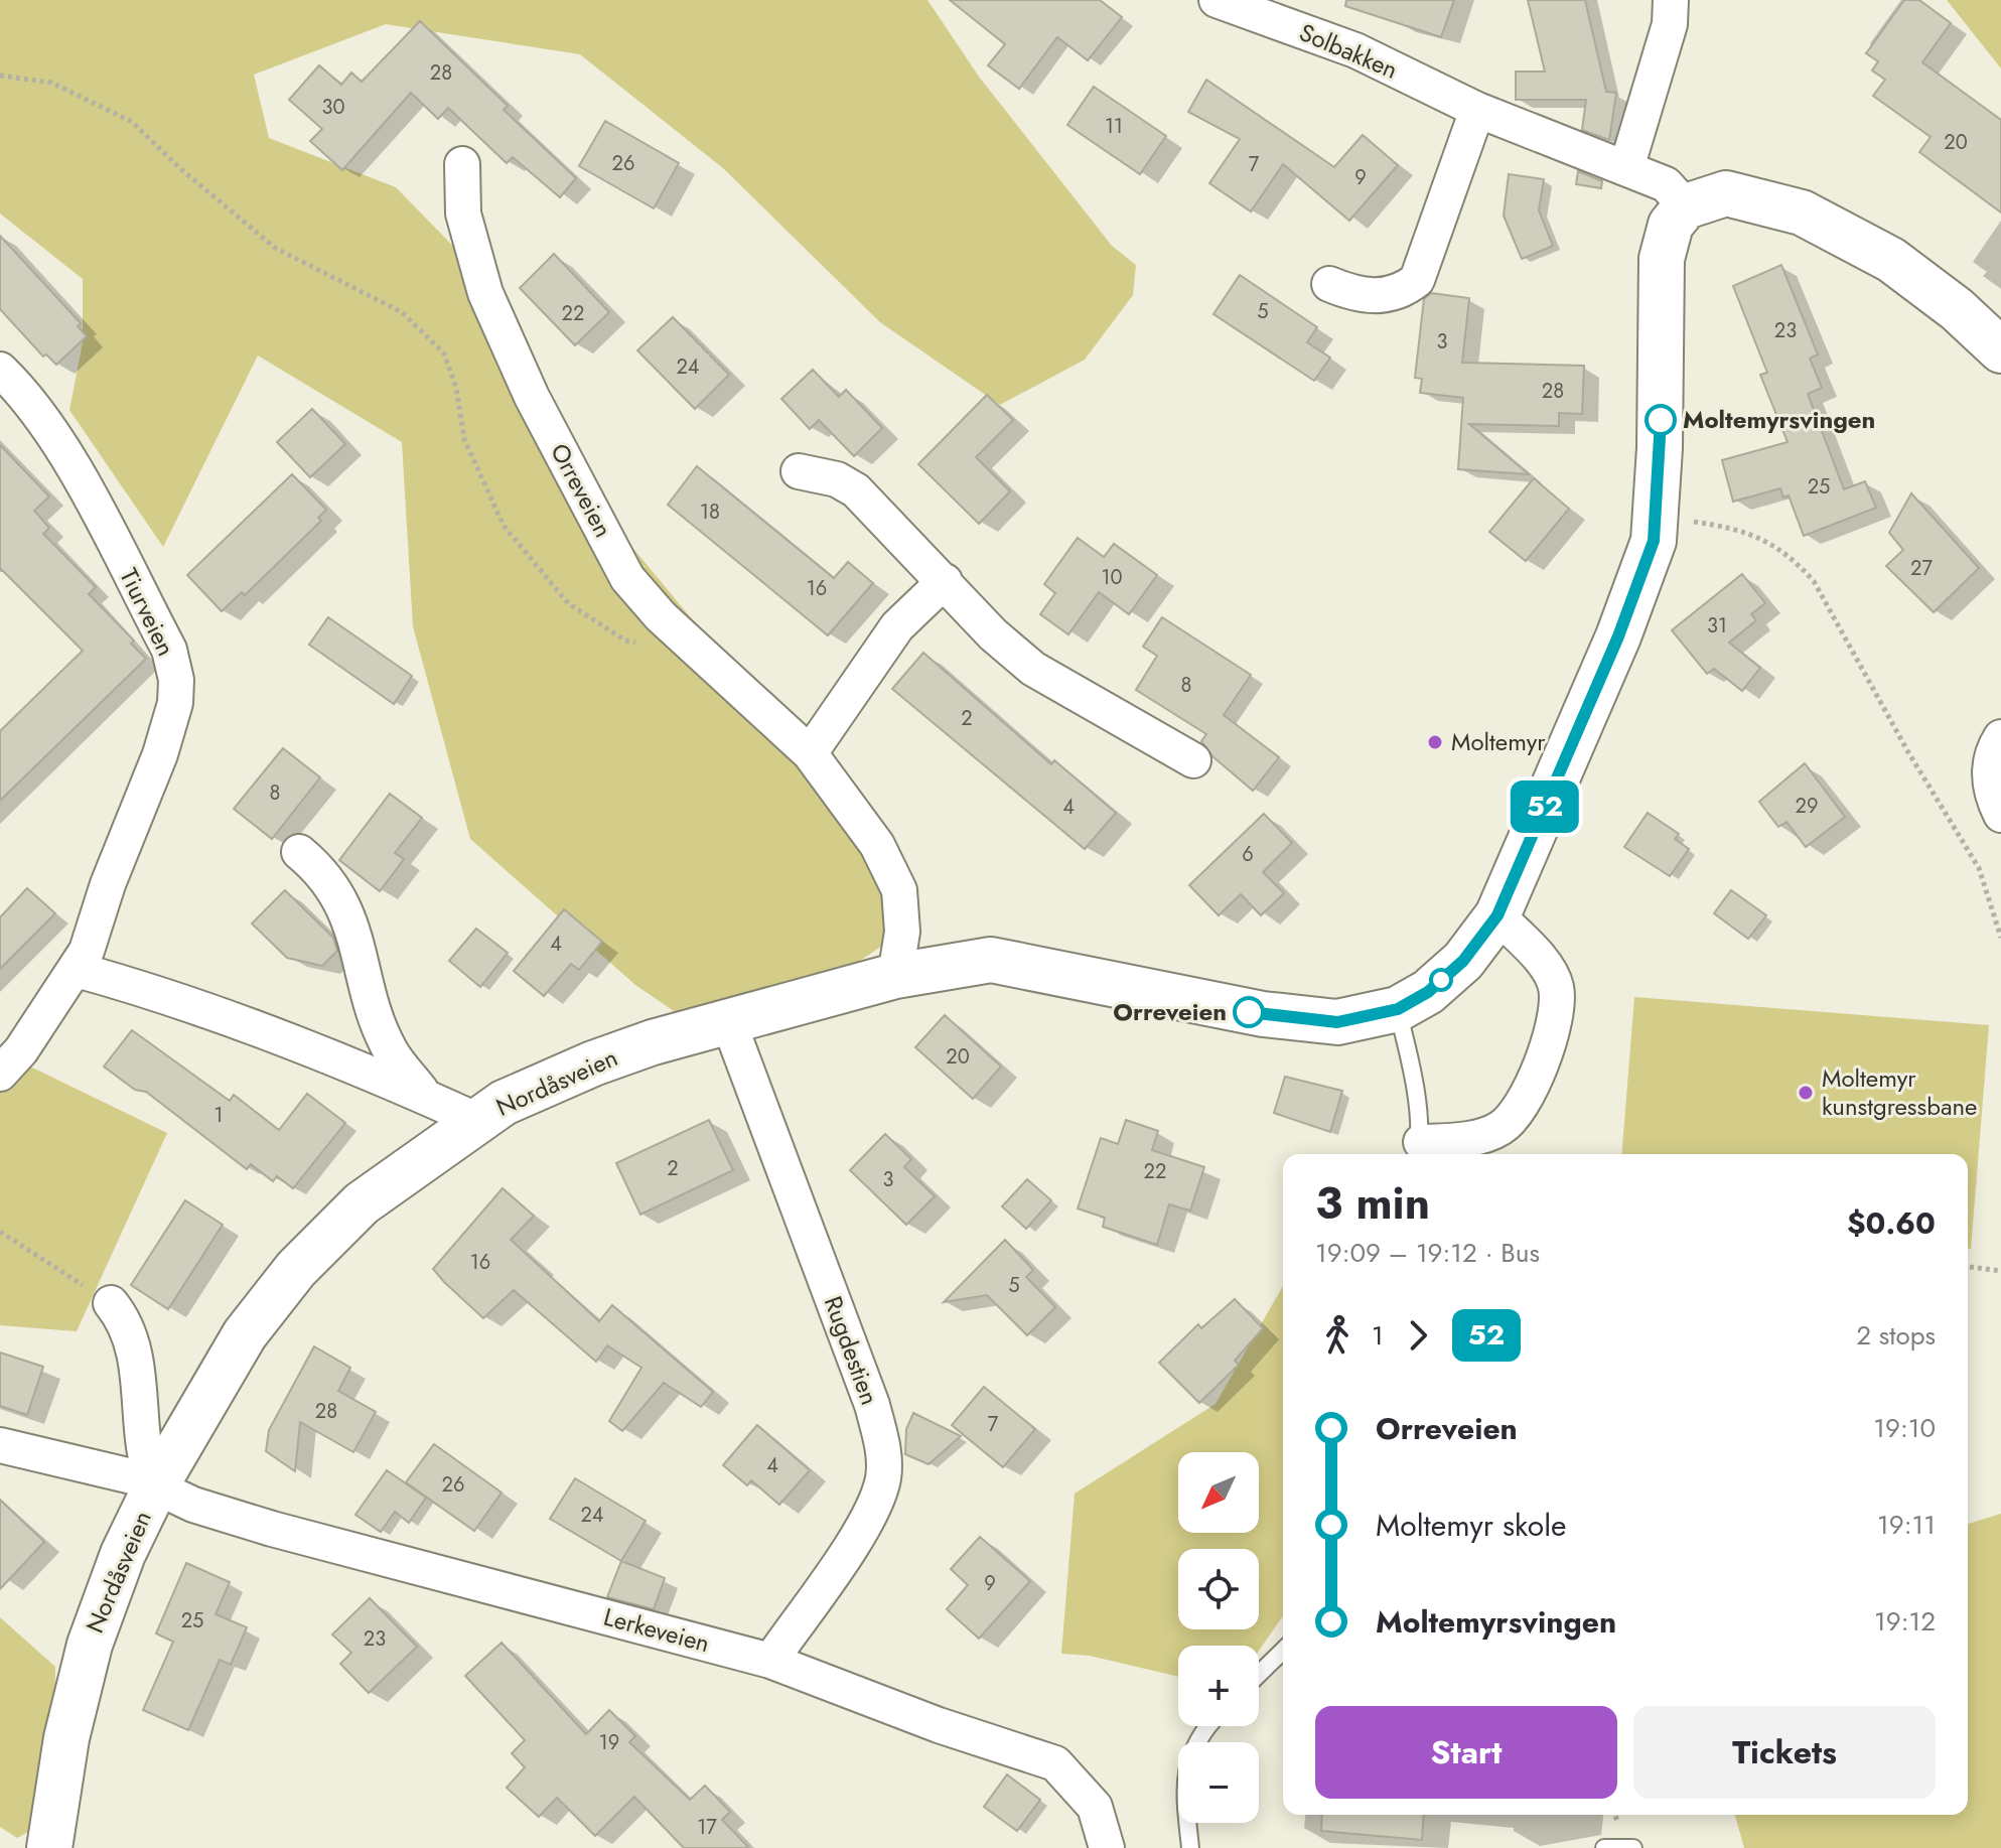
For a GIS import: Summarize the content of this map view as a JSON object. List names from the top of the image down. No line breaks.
{"streets":{"main road":["Nordåsveien"],"street":["Solbakken","Orreveien","Tiurveien","Rugdestien","Lerkeveien"]},"crossings":[["Orreveien","Nordåsveien"],["Nordåsveien","Rugdestien"],["Nordåsveien","Lerkeveien"],["Rugdestien","Lerkeveien"]],"places":["Moltemyrsvingen","Moltemyr","Orreveien","Moltemyr kunstgressbane"],"lines":["bus line 52"],"house_numbers":["28","30","11","20","26","7","9","5","22","23","3","24","28","25","18","27","10","16","31","8","2","8","29","4","6","4","20","1","2","22","3","16","5","28","7","4","26","24","9","25","23","19","17"],"north":"bottom left","page":{"on_map":"52","heading":["3 min","19:09 – 19:12 · Bus","$0.60"],"legs":["1","52","2 stops"],"list":[{"name":"Orreveien","value":"19:10"},{"name":"Moltemyr skole","value":"19:11"},{"name":"Moltemyrsvingen","value":"19:12"}],"map_buttons":["+","−"],"buttons":["Start","Tickets"]}}
